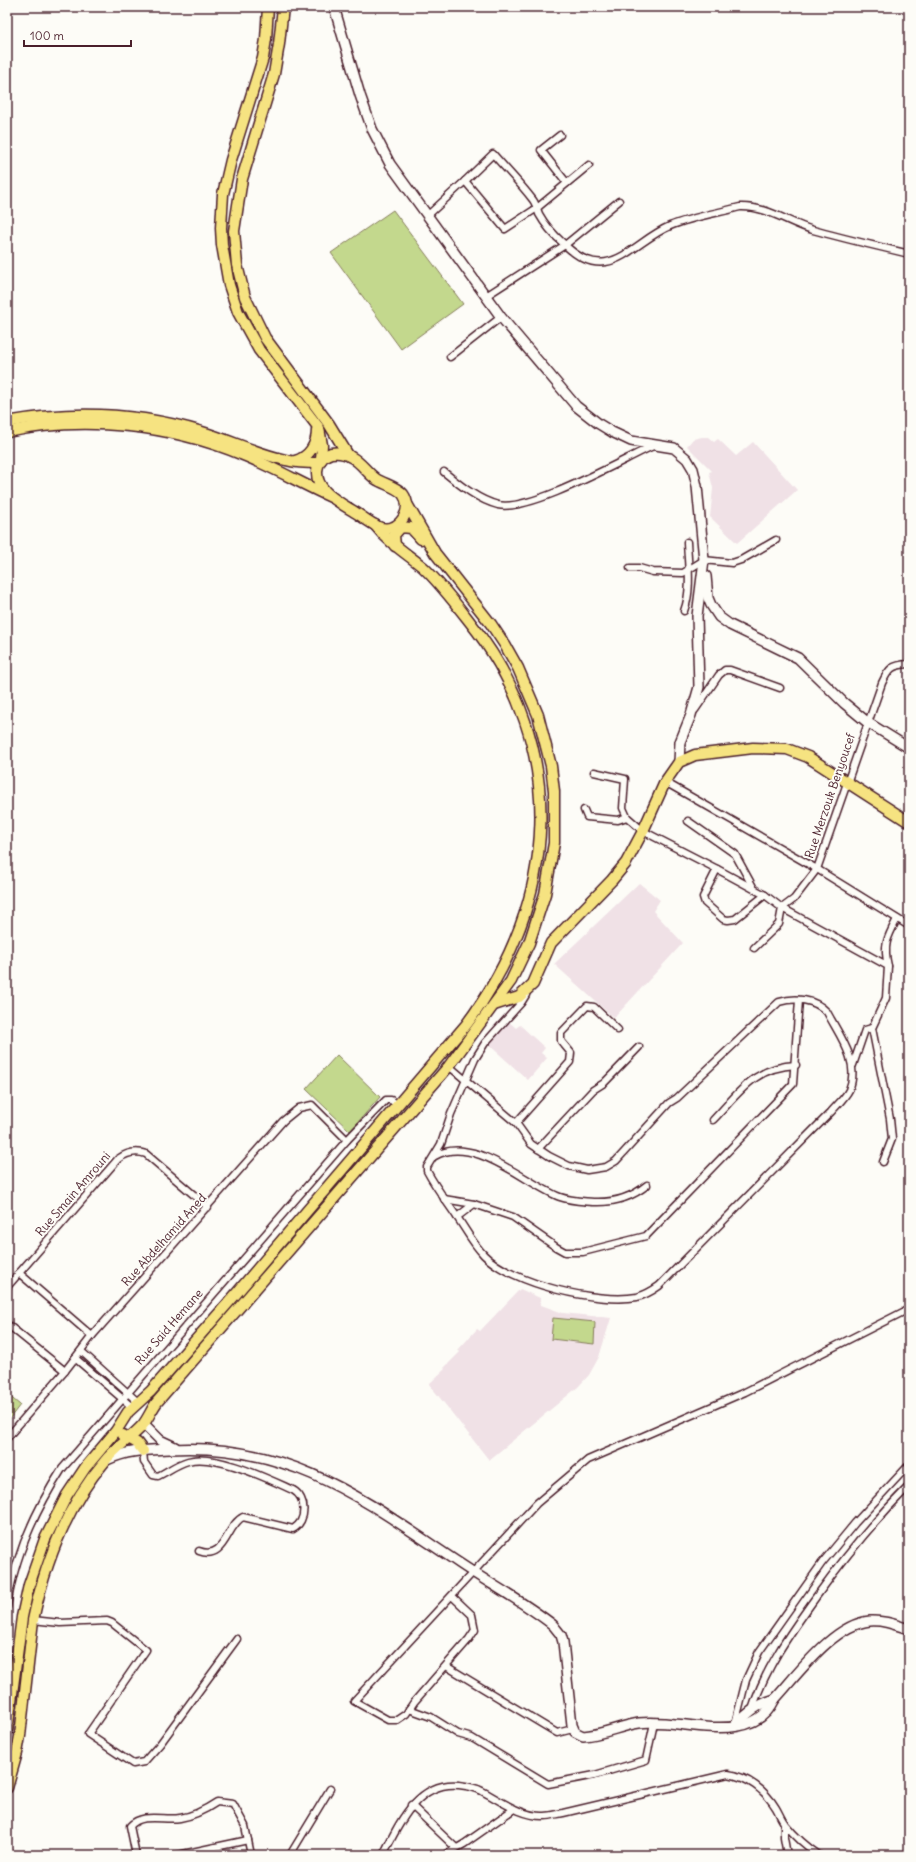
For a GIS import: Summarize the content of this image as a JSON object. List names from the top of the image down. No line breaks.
{"streets":{"street":["Rue Merzouk Benyoucef","Rue Smain Amrouni","Rue Abdelhamid Aned","Rue Said Hemane"]},"crossings":[["Rue Smain Amrouni","Rue Abdelhamid Aned"],["Rue Abdelhamid Aned","Rue Said Hemane"]],"scale_bar":"100 m"}
